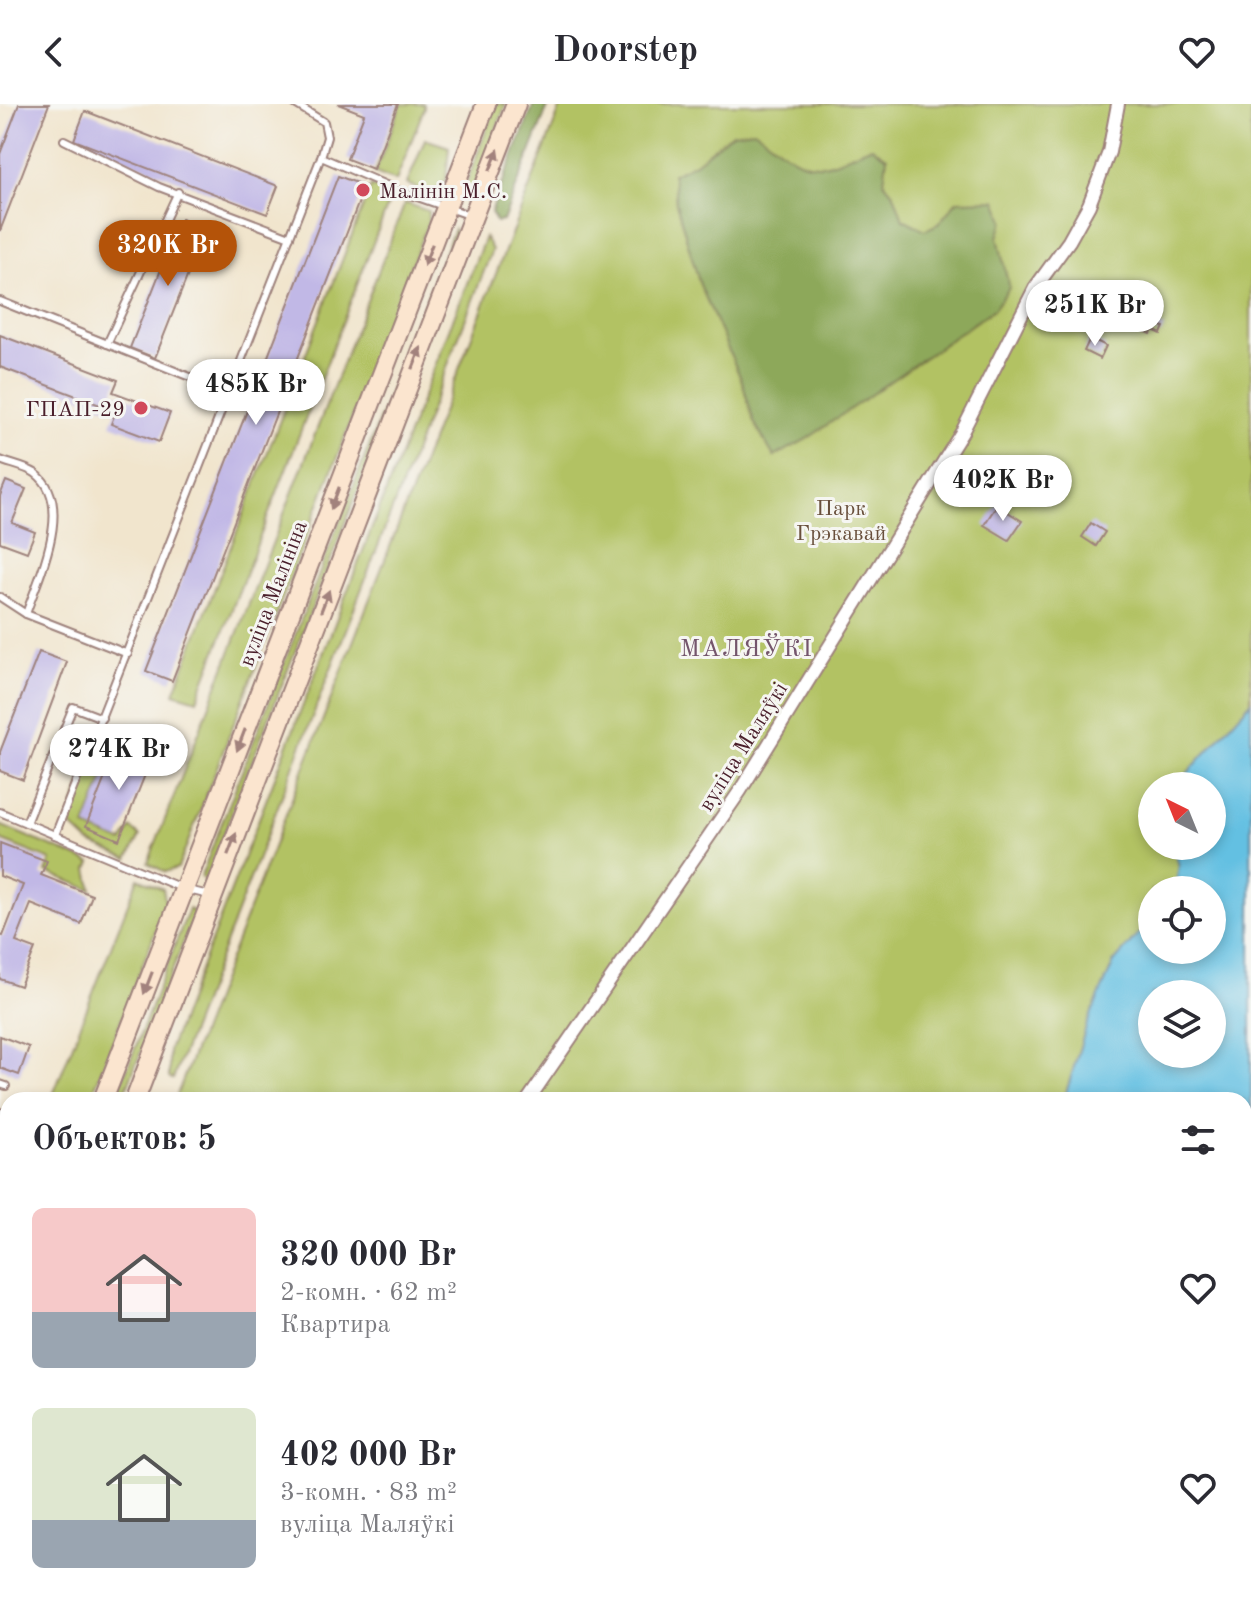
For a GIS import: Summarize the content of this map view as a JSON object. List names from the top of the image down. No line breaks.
{"streets":{"main road":["вуліца Малініна"],"street":["вуліца Маляўкі"]},"districts":["МАЛЯЎКІ"],"parks":["Парк Грэкавай"],"places":["Малінін М.С.","ГПАП-29"],"north":"top left","page":{"header":"Doorstep","price":["320K Br","251K Br","485K Br","402K Br","274K Br"],"heading":"Объектов: 5","list":[{"name":"320 000 Br","note":"2-комн. · 62 m² · Квартира"},{"name":"402 000 Br","note":"3-комн. · 83 m² · вуліца Маляўкі"}]}}
